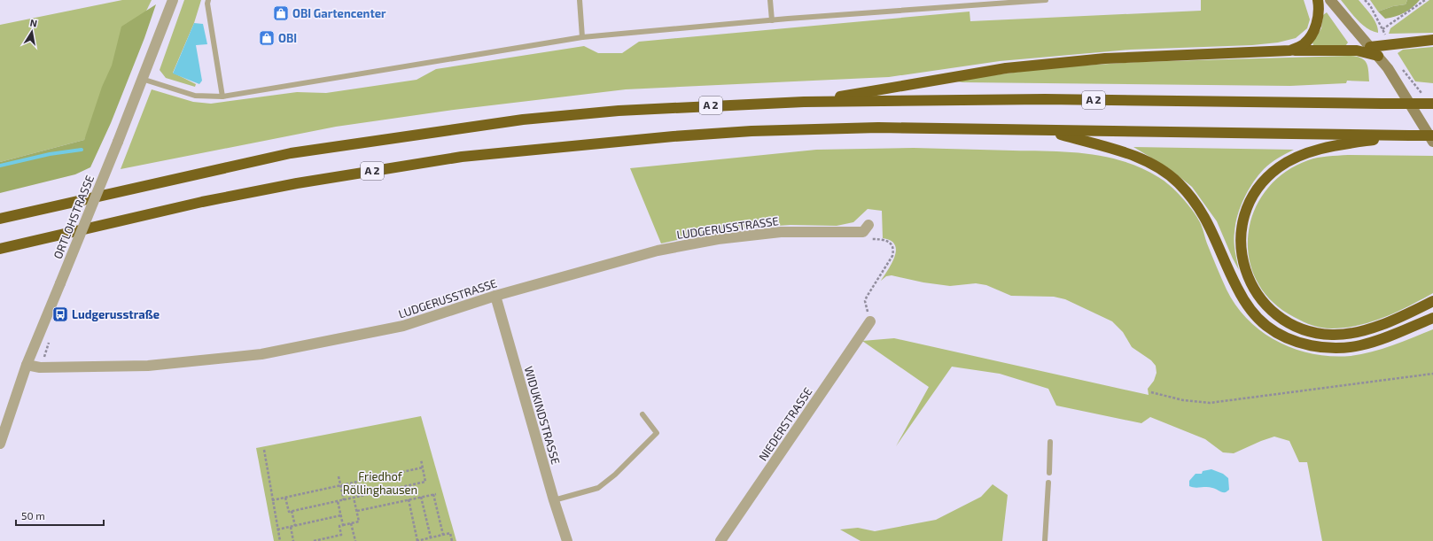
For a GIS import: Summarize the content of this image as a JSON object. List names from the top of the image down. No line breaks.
{"streets":{"highway":["A 2"],"street":["ORTLOHSTRASSE","LUDGERUSSTRASSE","WIDUKINDSTRASSE","NIEDERSTRASSE"]},"crossings":[["ORTLOHSTRASSE","LUDGERUSSTRASSE"],["LUDGERUSSTRASSE","WIDUKINDSTRASSE"]],"parks":["Friedhof Röllinghausen"],"places":{"shop":["OBI Gartencenter","OBI"],"bus stop":["Ludgerusstraße"]},"scale_bar":"50 m","north":"top"}
